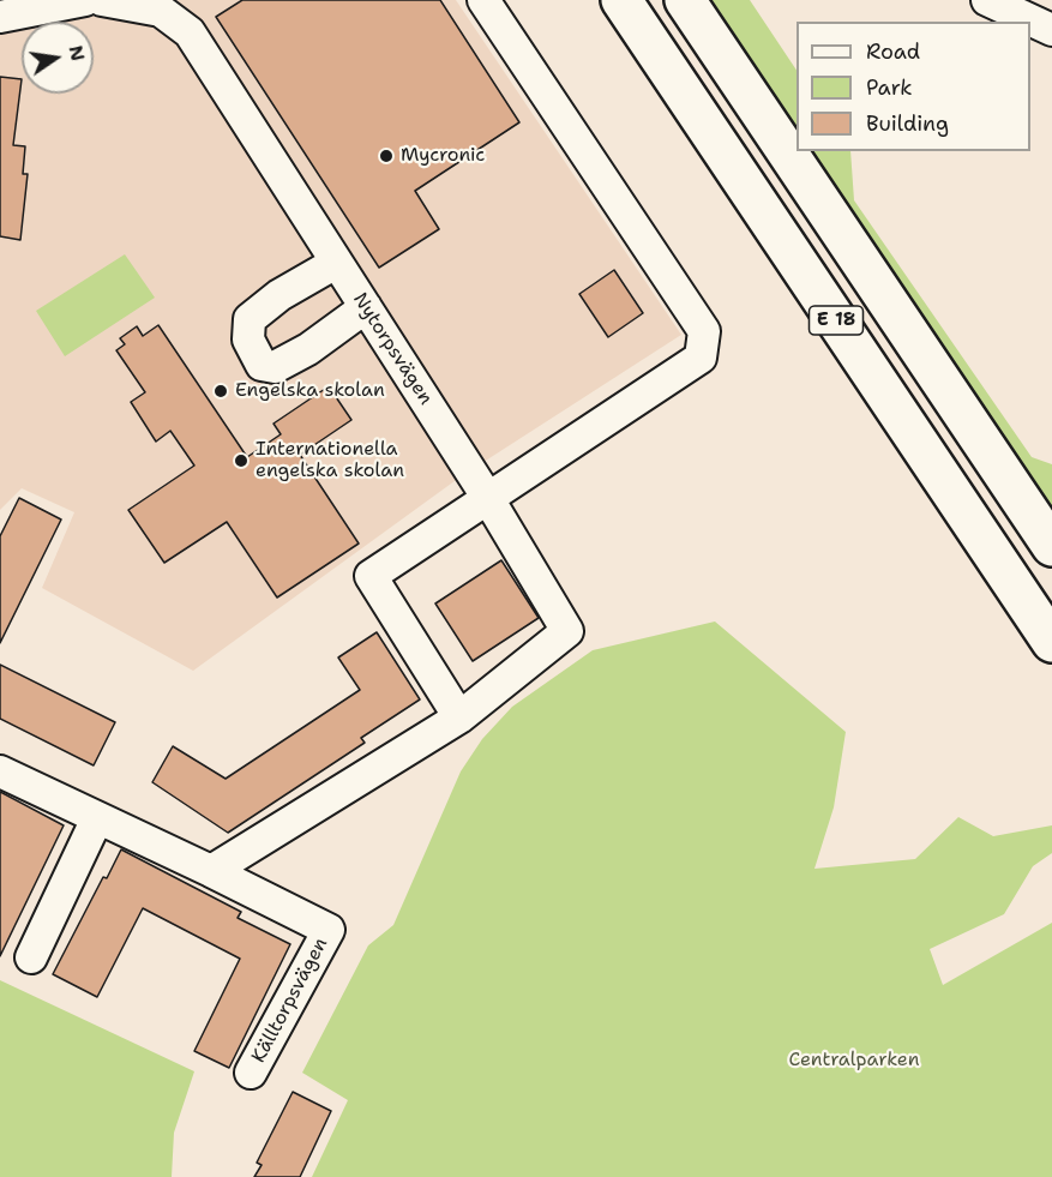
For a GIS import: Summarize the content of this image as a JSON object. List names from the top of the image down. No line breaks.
{"streets":{"highway":["E 18"],"street":["Nytorpsvägen","Källtorpsvägen"]},"parks":["Centralparken"],"places":["Mycronic","Engelska skolan","Internationella engelska skolan"],"legend":["Road","Park","Building"],"north":"right"}
